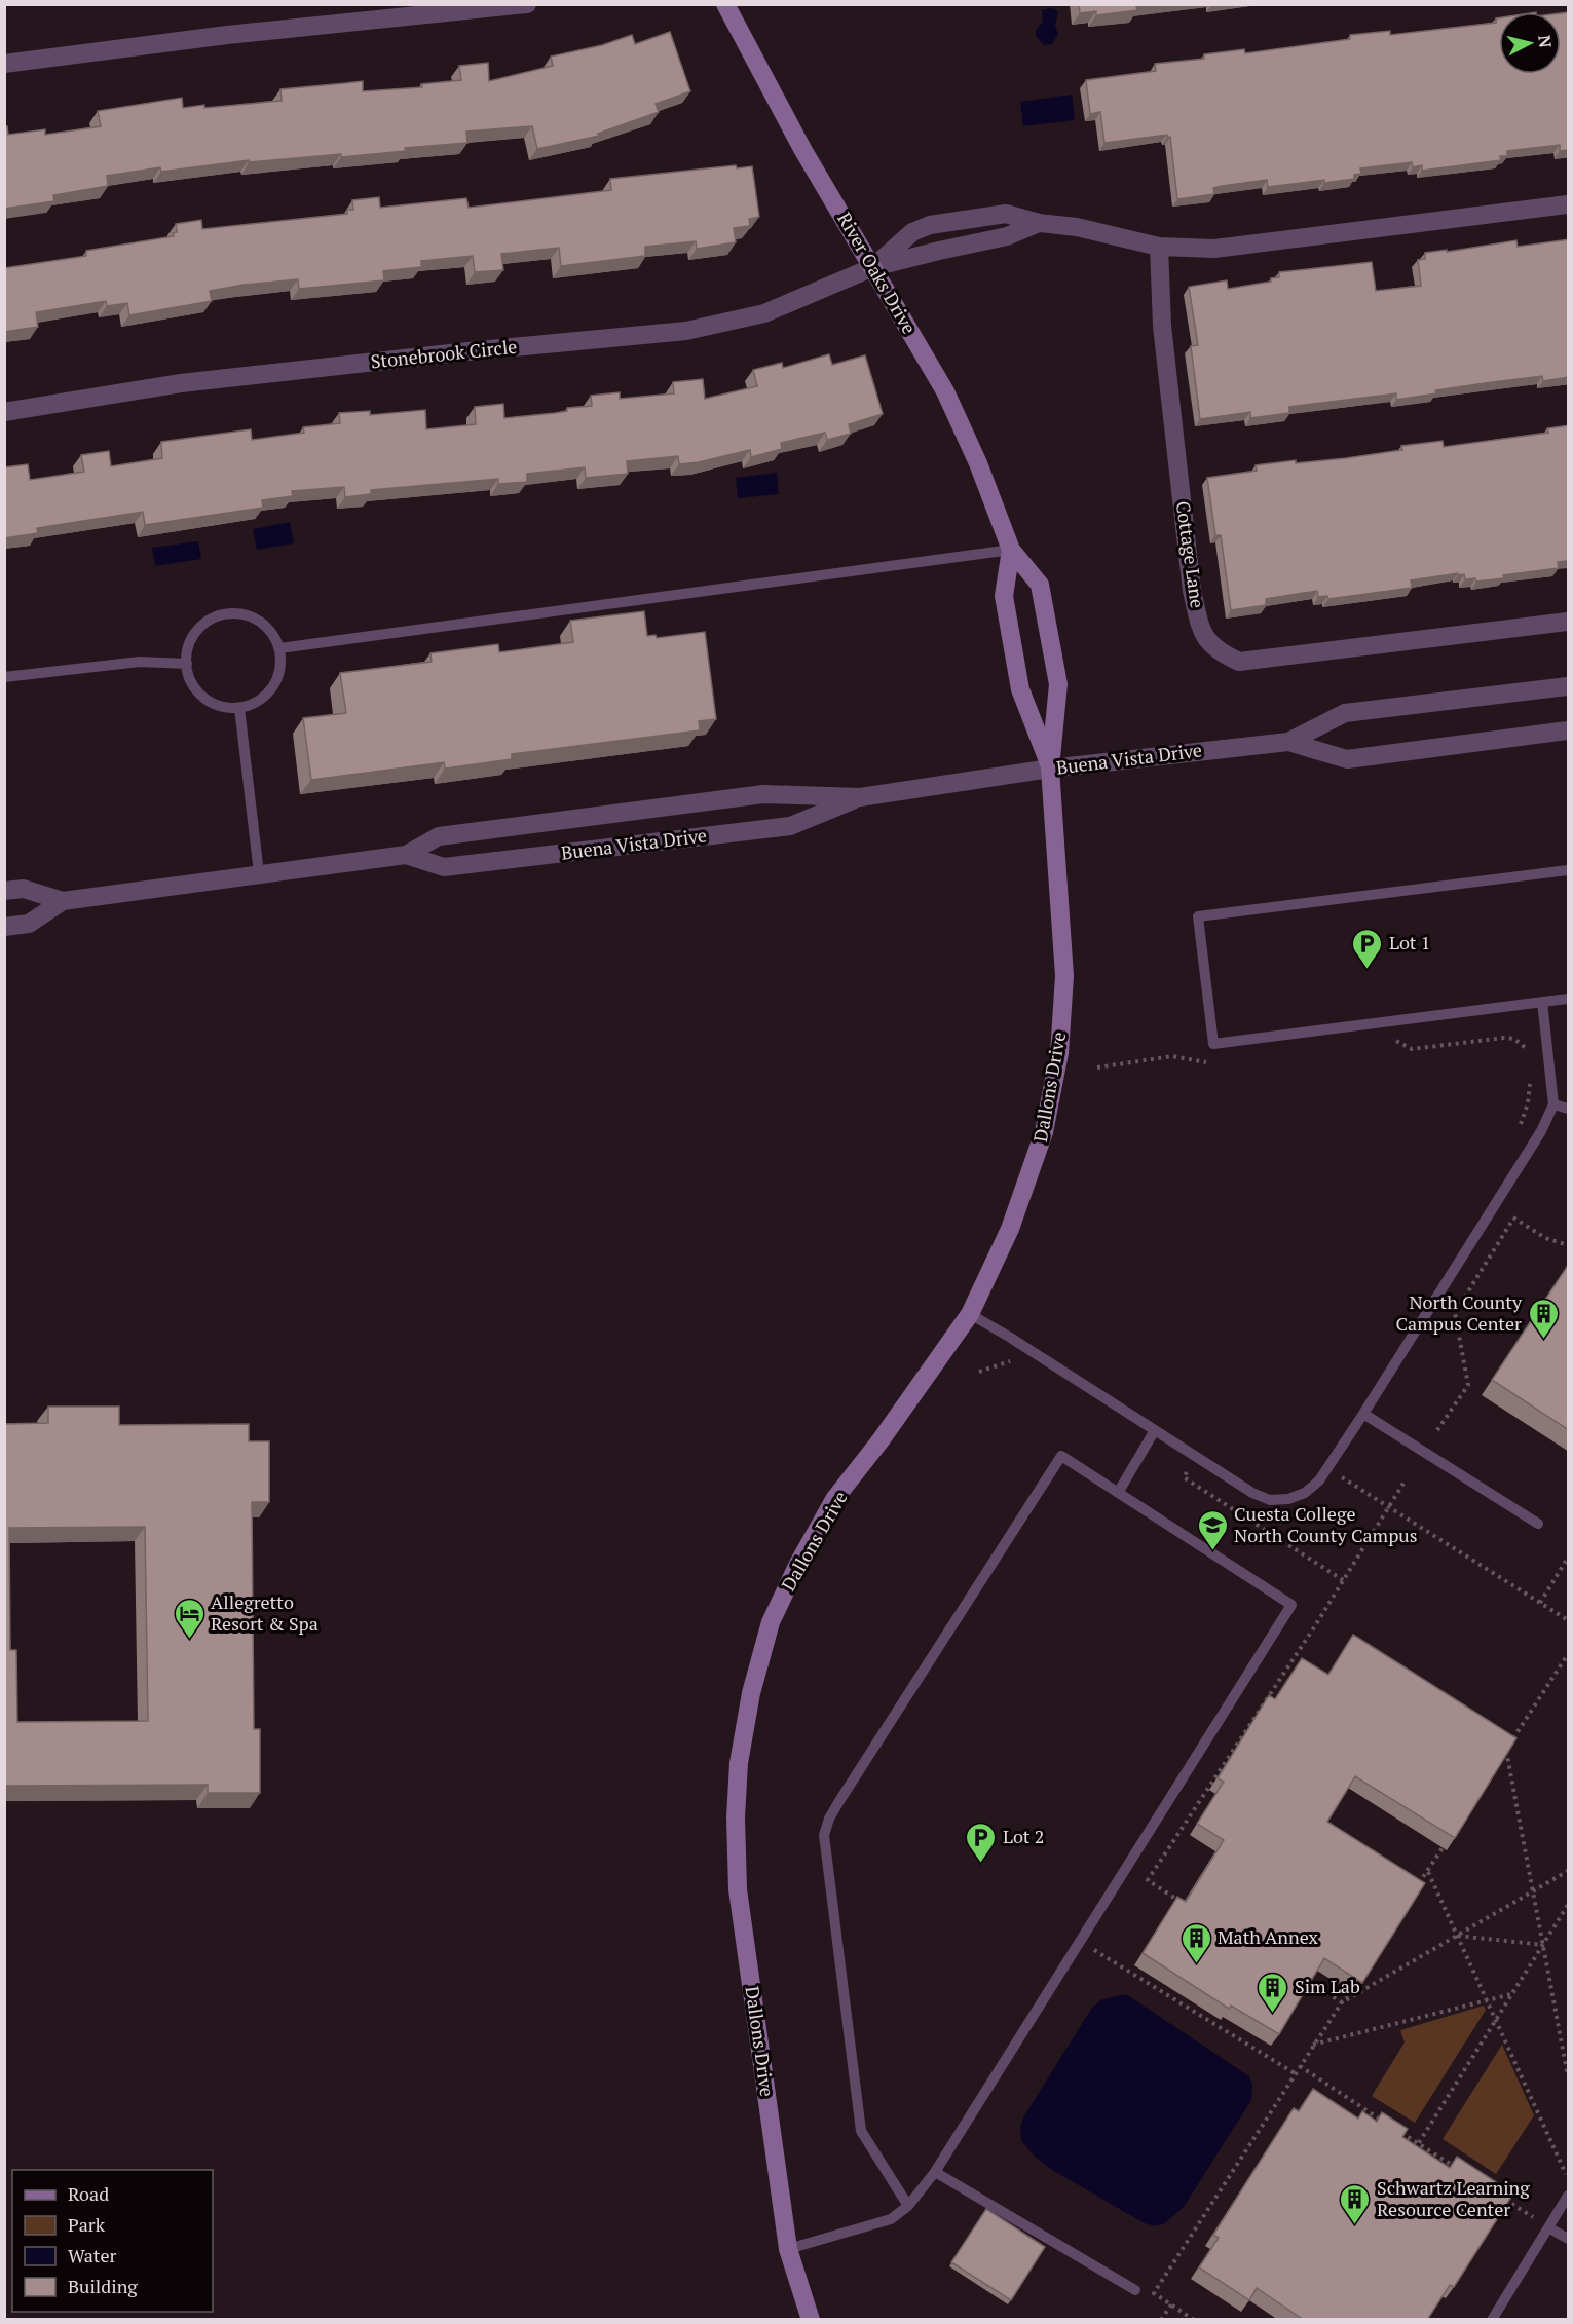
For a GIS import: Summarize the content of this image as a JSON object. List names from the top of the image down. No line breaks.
{"streets":{"street":["River Oaks Drive","Stonebrook Circle","Cottage Lane","Buena Vista Drive","Dallons Drive"]},"crossings":[["River Oaks Drive","Stonebrook Circle"],["River Oaks Drive","Buena Vista Drive"],["River Oaks Drive","Dallons Drive"],["Buena Vista Drive","Dallons Drive"]],"places":{"parking":["Lot 1","Lot 2"],"building":["North County Campus Center","Math Annex","Sim Lab","Schwartz Learning Resource Center"],"school or university":["Cuesta College North County Campus"],"hotel":["Allegretto Resort & Spa"]},"legend":["Road","Park","Water","Building"],"north":"right"}
